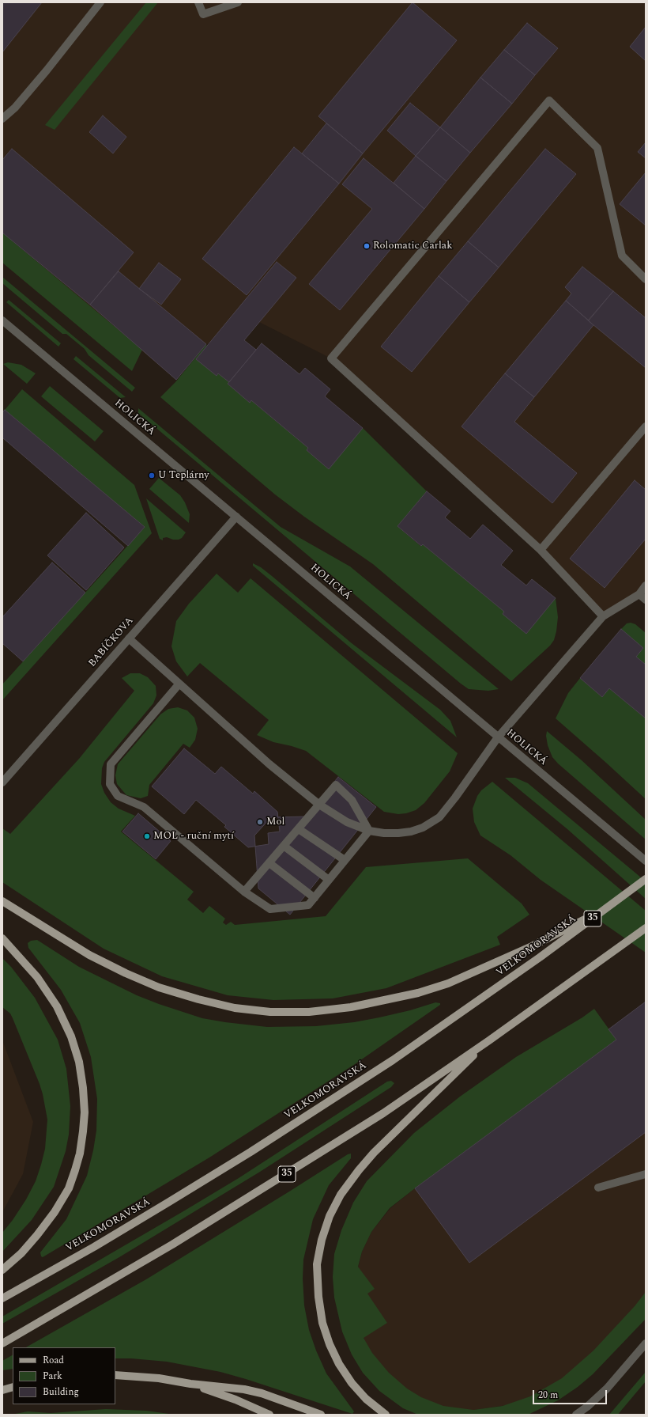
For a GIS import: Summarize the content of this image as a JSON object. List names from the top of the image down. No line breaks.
{"streets":{"main road":["35","VELKOMORAVSKÁ"],"street":["HOLICKÁ","BABÍČKOVA"]},"crossings":[["HOLICKÁ","BABÍČKOVA"]],"places":["Rolomatic Carlak","U Teplárny","Mol","MOL - ruční mytí"],"legend":["Road","Park","Building"],"scale_bar":"20 m"}
